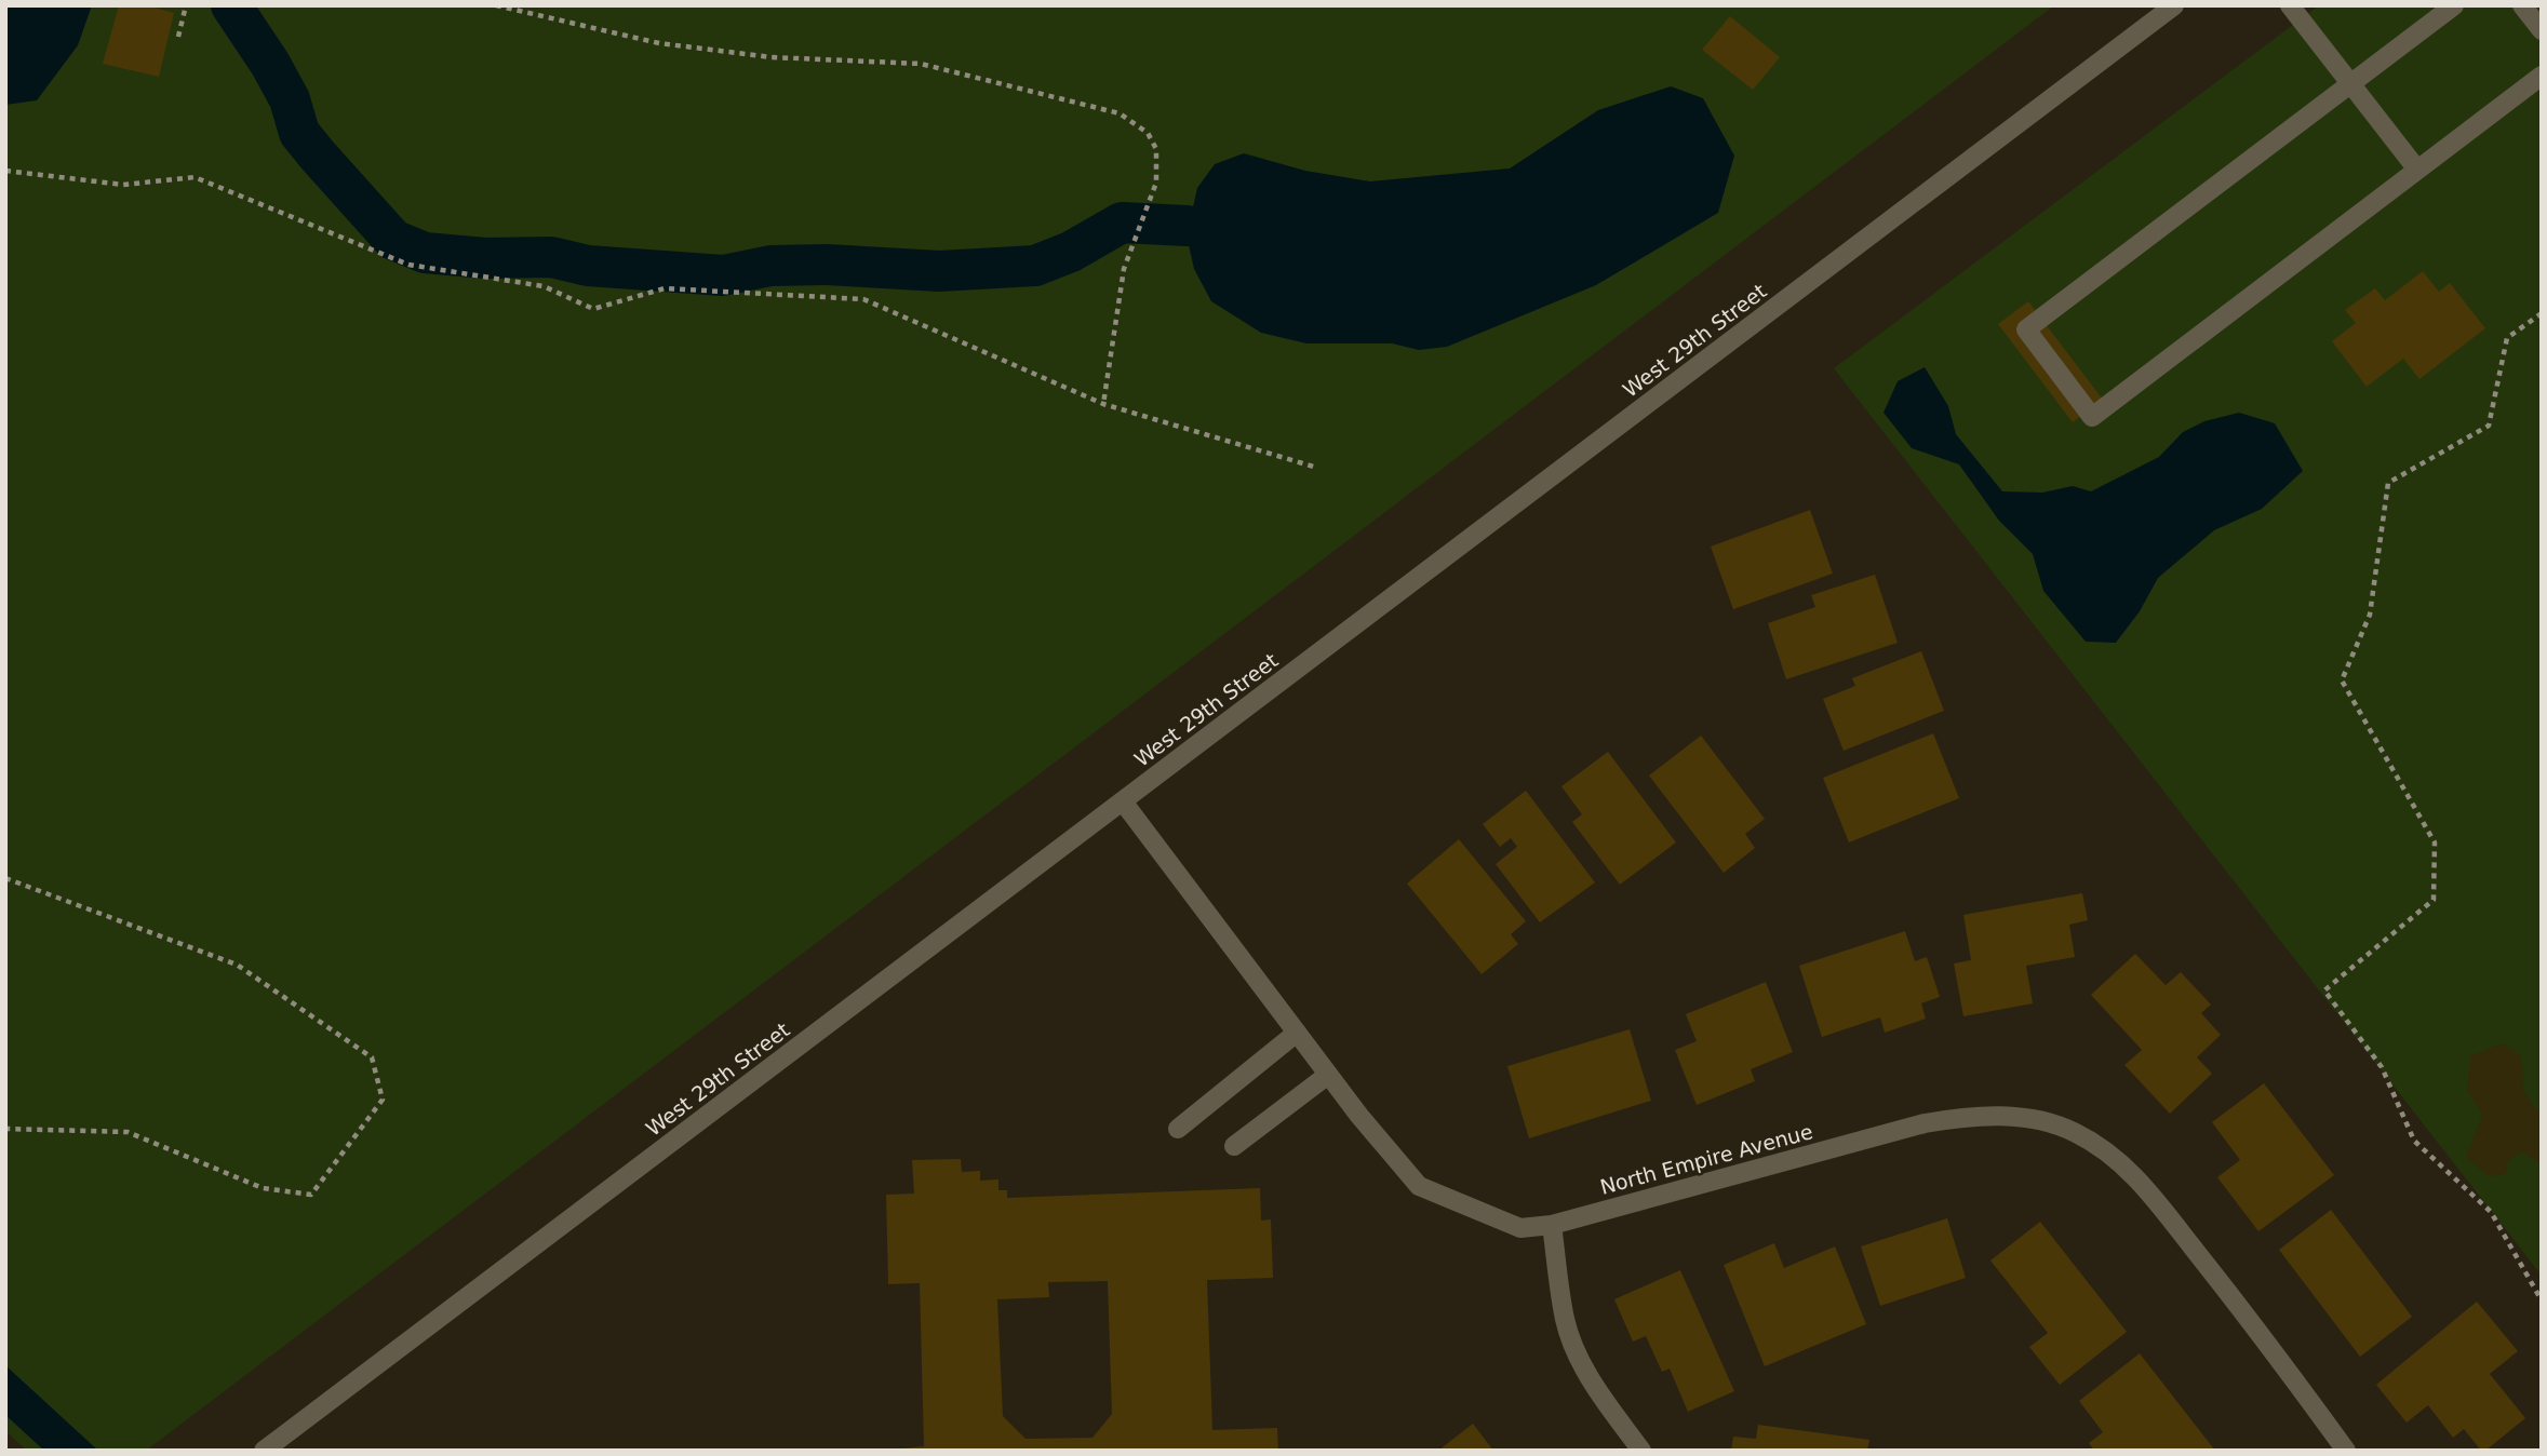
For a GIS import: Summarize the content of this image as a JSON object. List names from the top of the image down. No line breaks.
{"streets":{"main road":["West 29th Street","North Empire Avenue"]},"crossings":[["West 29th Street","North Empire Avenue"]]}
